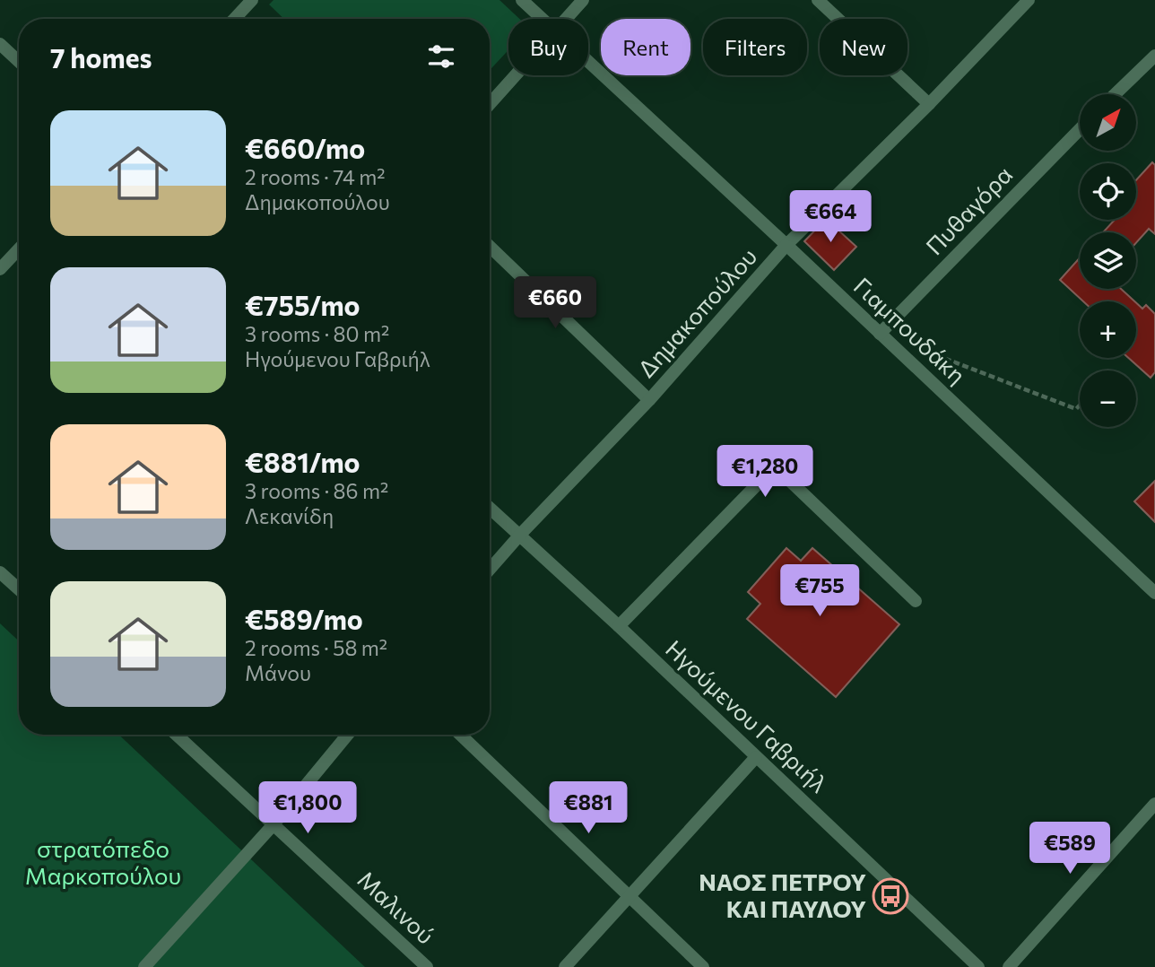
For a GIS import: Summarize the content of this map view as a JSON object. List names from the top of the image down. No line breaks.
{"streets":{"street":["Πυθαγόρα","Δημακοπούλου","Γιαμπουδάκη","Ηγούμενου Γαβριήλ","Μαλινού"]},"crossings":[["Πυθαγόρα","Γιαμπουδάκη"],["Δημακοπούλου","Γιαμπουδάκη"],["Δημακοπούλου","Ηγούμενου Γαβριήλ"]],"parks":["στρατόπεδο Μαρκοπούλου"],"places":{"bus stop":["ΝΑΟΣ ΠΕΤΡΟΥ ΚΑΙ ΠΑΥΛΟΥ"]},"north":"top right","page":{"chip":["Buy","Rent","Filters","New"],"heading":"7 homes","map_buttons":["+","−"],"list":[{"name":"€660/mo","note":"2 rooms · 74 m² · Δημακοπούλου"},{"name":"€755/mo","note":"3 rooms · 80 m² · Ηγούμενου Γαβριήλ"},{"name":"€881/mo","note":"3 rooms · 86 m² · Λεκανίδη"},{"name":"€589/mo","note":"2 rooms · 58 m² · Μάνου"}],"price":["€664","€660","€1,280","€755","€1,800","€881","€589"]}}
